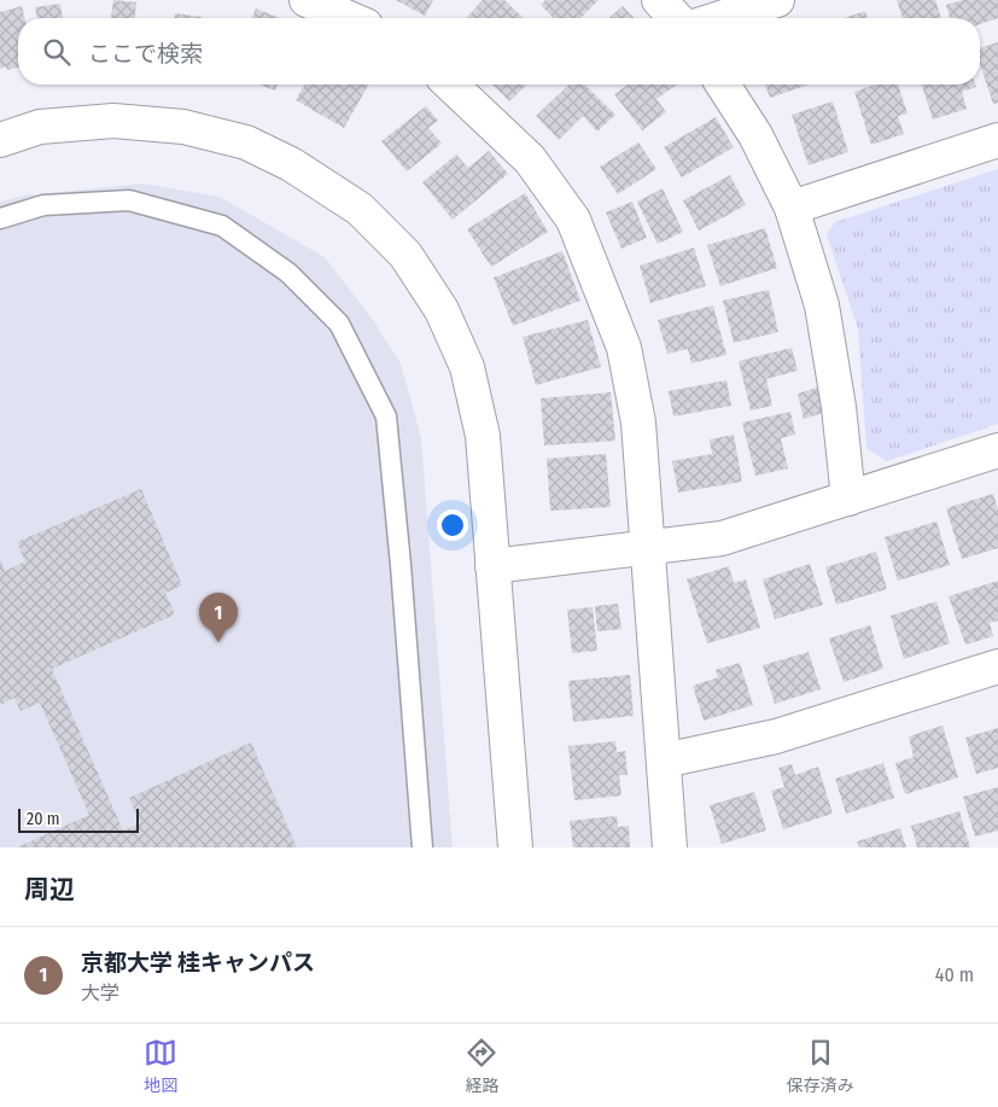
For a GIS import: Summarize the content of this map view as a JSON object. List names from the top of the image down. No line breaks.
{"scale_bar":"20 m","page":{"search":"ここで検索","pins":"1","scale":"20 m","heading":"周辺","list":[{"mark":"1","name":"京都大学 桂キャンパス","note":"大学","value":"40 m"}],"nav":["地図","経路","保存済み"]}}
